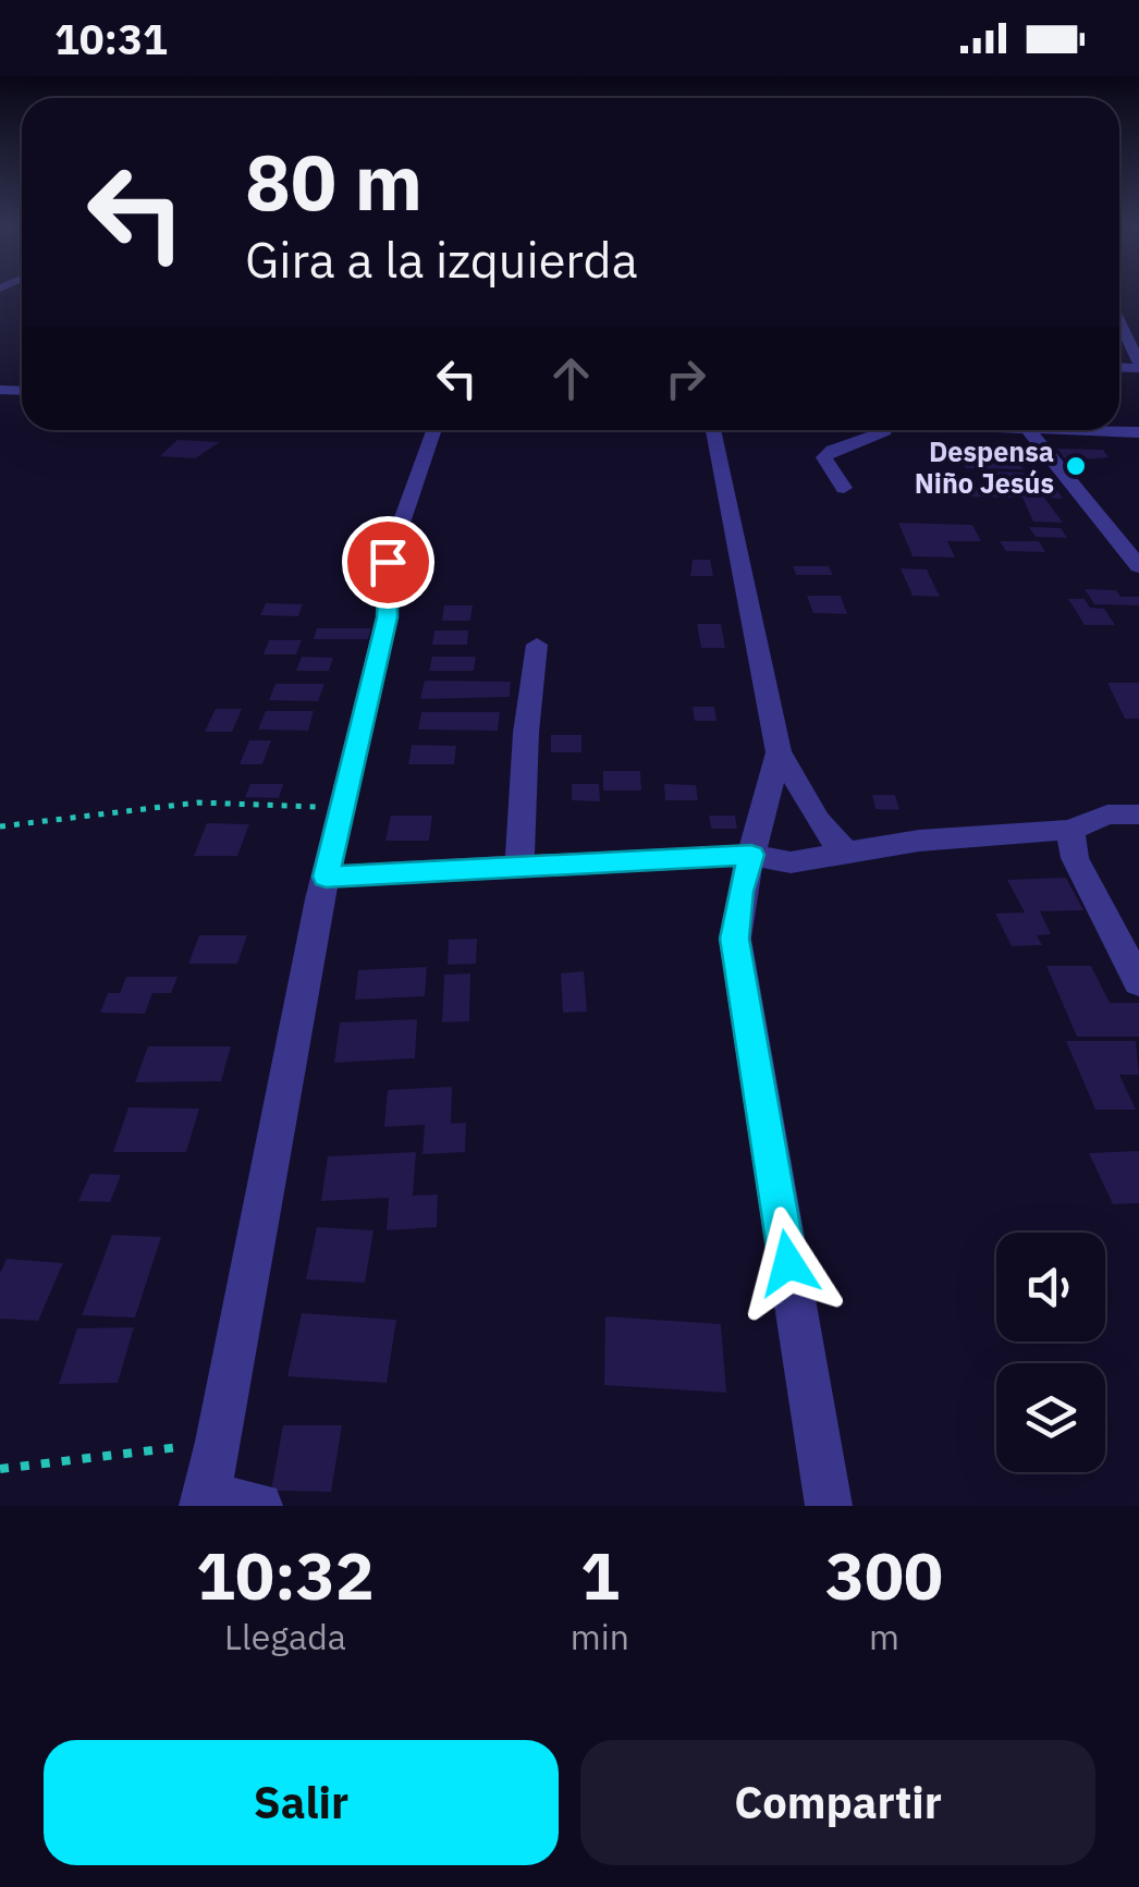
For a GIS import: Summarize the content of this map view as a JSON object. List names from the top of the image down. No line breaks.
{"places":["Despensa Niño Jesús"],"page":{"status":"10:31","turn":["80 m","Gira a la izquierda"],"eta":["10:32","Llegada","1","min","300","m"],"buttons":["Salir","Compartir"]}}
